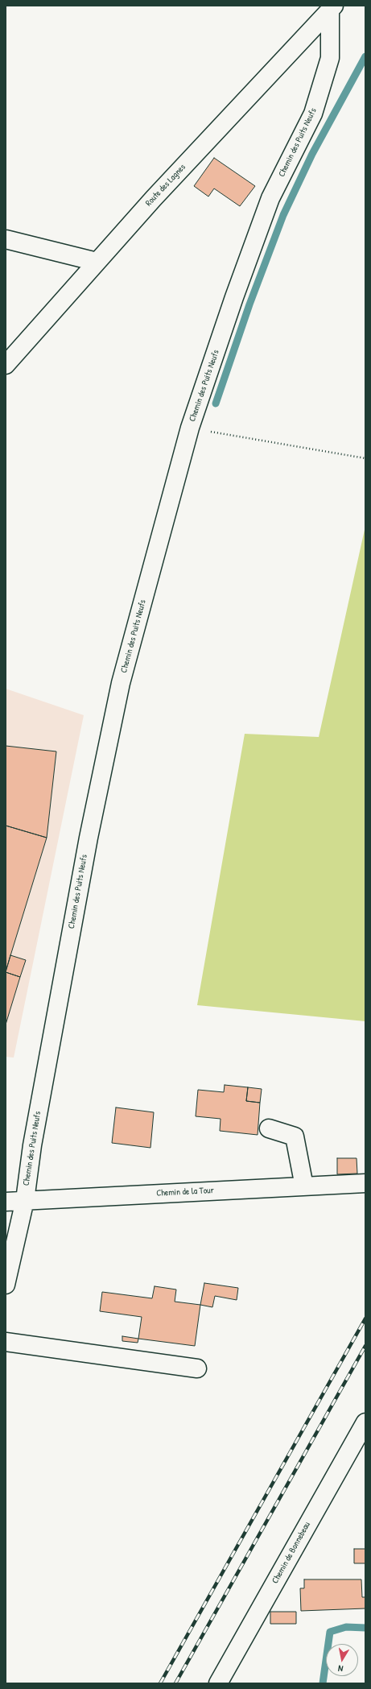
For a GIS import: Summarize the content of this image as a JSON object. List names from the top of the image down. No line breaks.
{"streets":{"street":["Chemin des Puits Neufs","Route des Lagnes","Chemin de la Tour","Chemin de Bonnebeau"]},"crossings":[["Chemin des Puits Neufs","Route des Lagnes"],["Chemin des Puits Neufs","Chemin de la Tour"]],"north":"bottom"}
